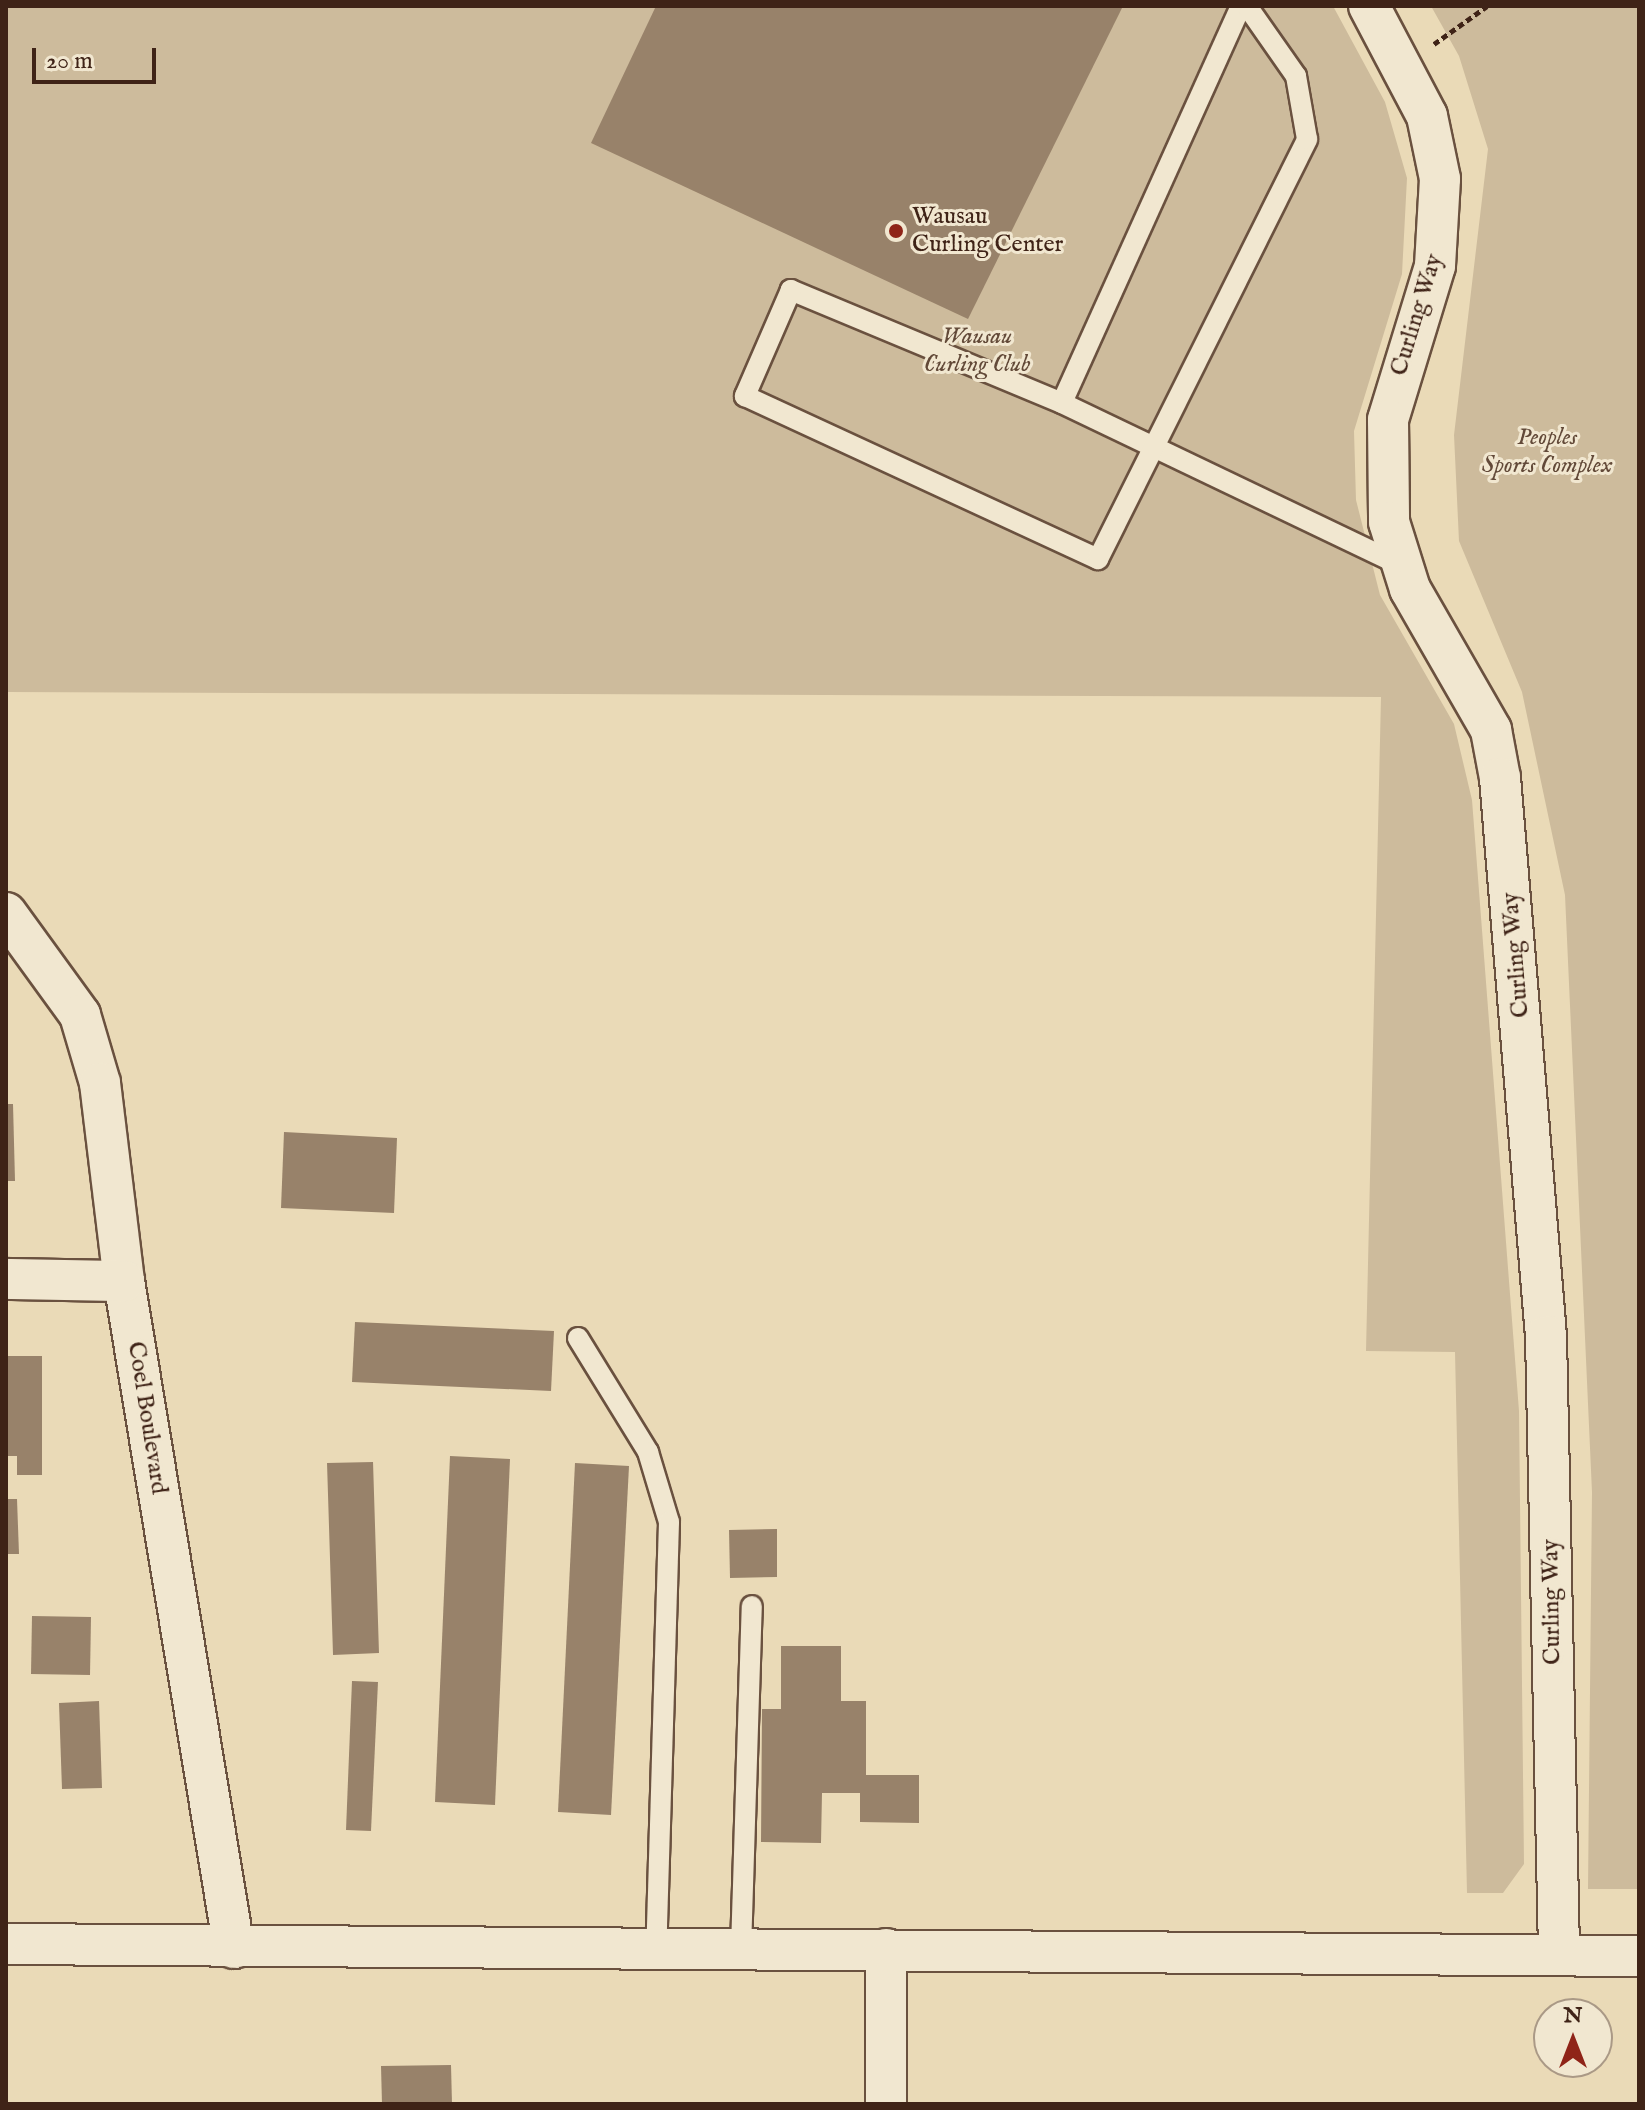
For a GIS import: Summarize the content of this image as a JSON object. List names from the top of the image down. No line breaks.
{"streets":{"street":["Curling Way","Coel Boulevard"]},"parks":["Wausau Curling Club","Peoples Sports Complex"],"places":["Wausau Curling Center"],"scale_bar":"20 m","north":"top"}
